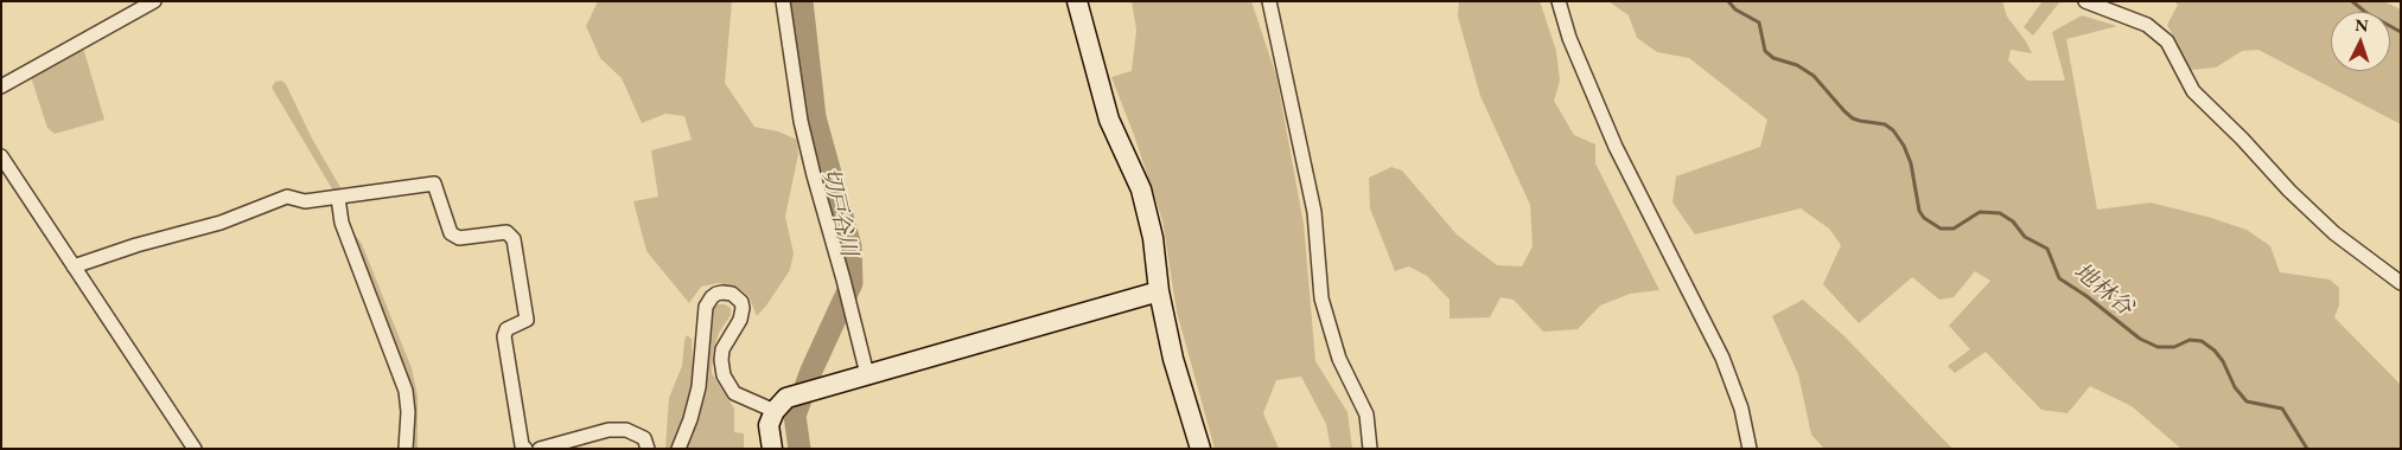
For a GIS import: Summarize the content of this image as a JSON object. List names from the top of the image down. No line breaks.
{"water":["切戸谷川","地林谷"],"north":"top"}
